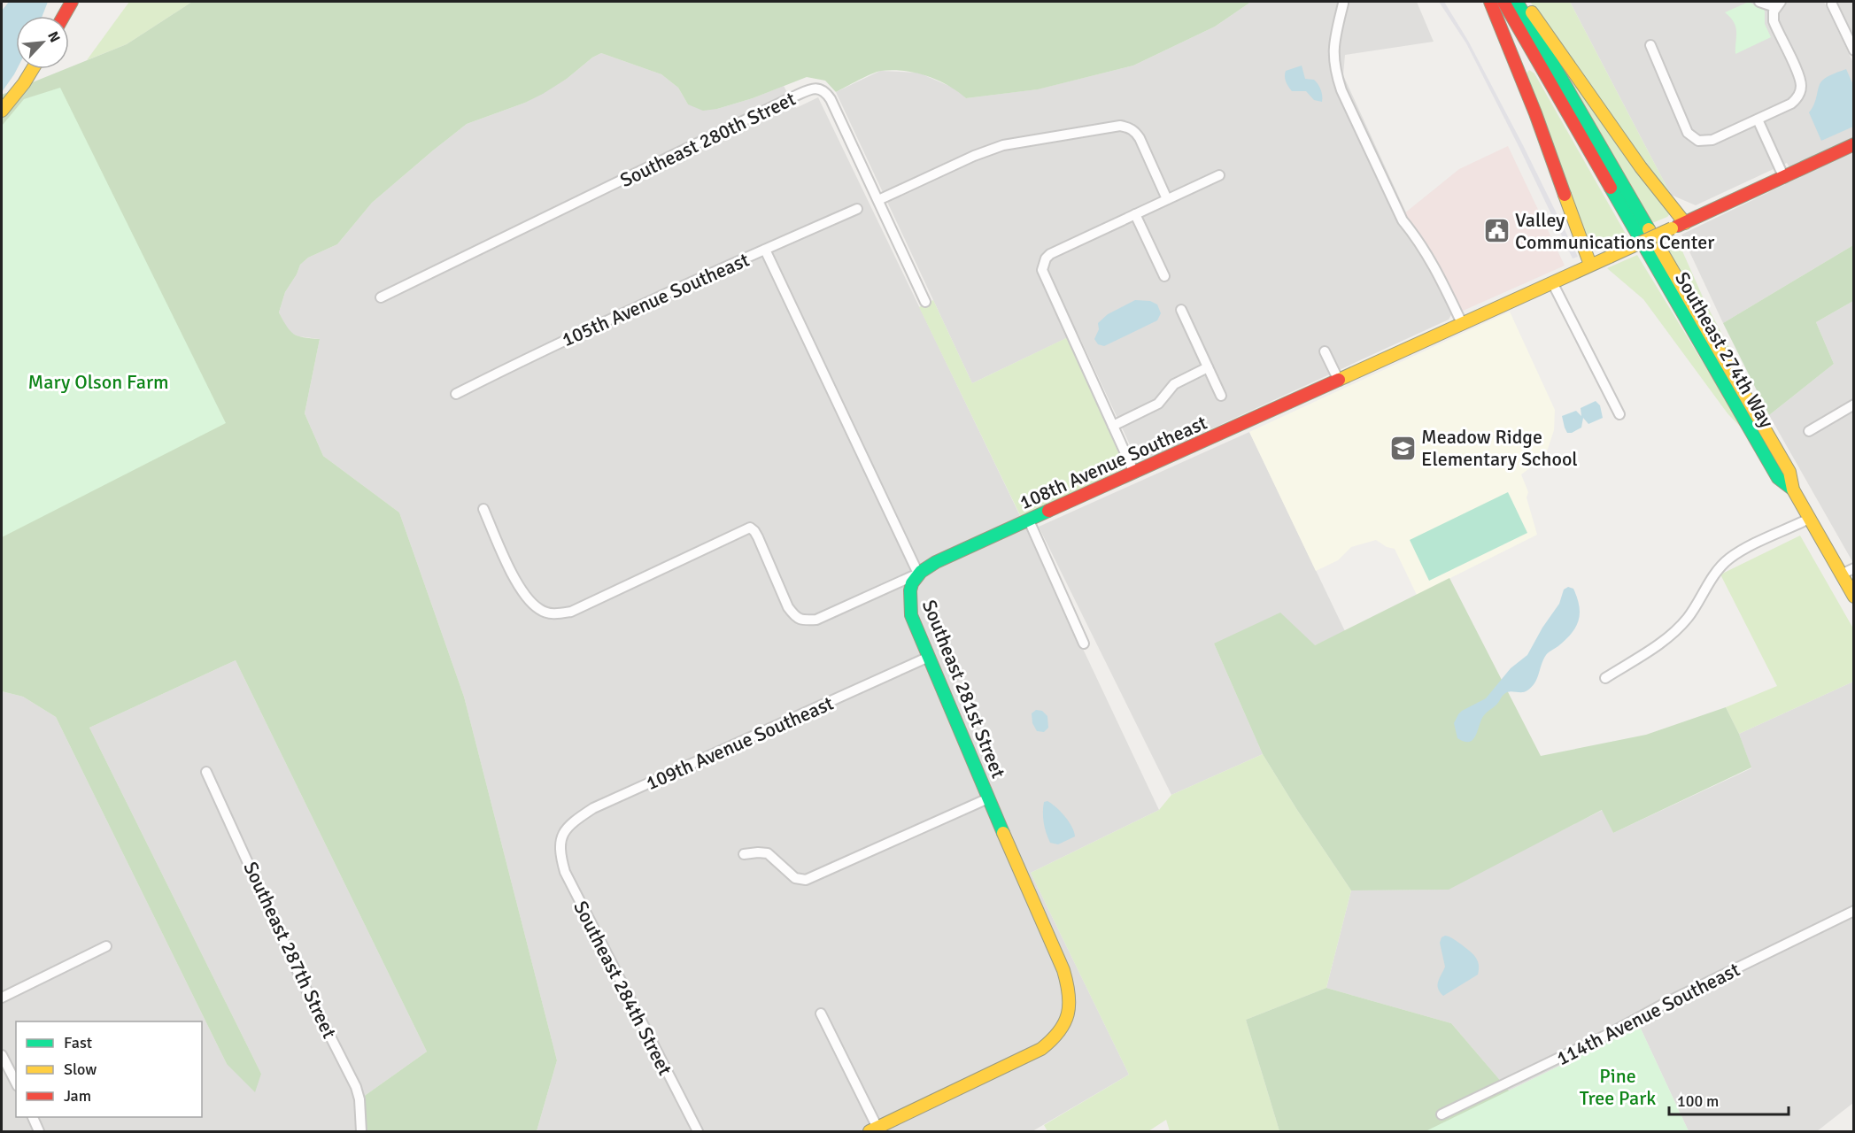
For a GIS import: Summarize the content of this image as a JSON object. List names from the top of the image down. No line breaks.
{"streets":{"street":["Southeast 280th Street","105th Avenue Southeast","Southeast 274th Way","108th Avenue Southeast","Southeast 281st Street","109th Avenue Southeast","Southeast 287th Street","Southeast 284th Street","114th Avenue Southeast"]},"crossings":[["105th Avenue Southeast","Southeast 281st Street"],["108th Avenue Southeast","Southeast 281st Street"],["Southeast 281st Street","109th Avenue Southeast"],["109th Avenue Southeast","Southeast 284th Street"]],"parks":["Mary Olson Farm","Pine Tree Park"],"places":{"public building":["Valley Communications Center"],"school or university":["Meadow Ridge Elementary School"]},"legend":["Fast","Slow","Jam"],"scale_bar":"100 m","north":"top right"}
